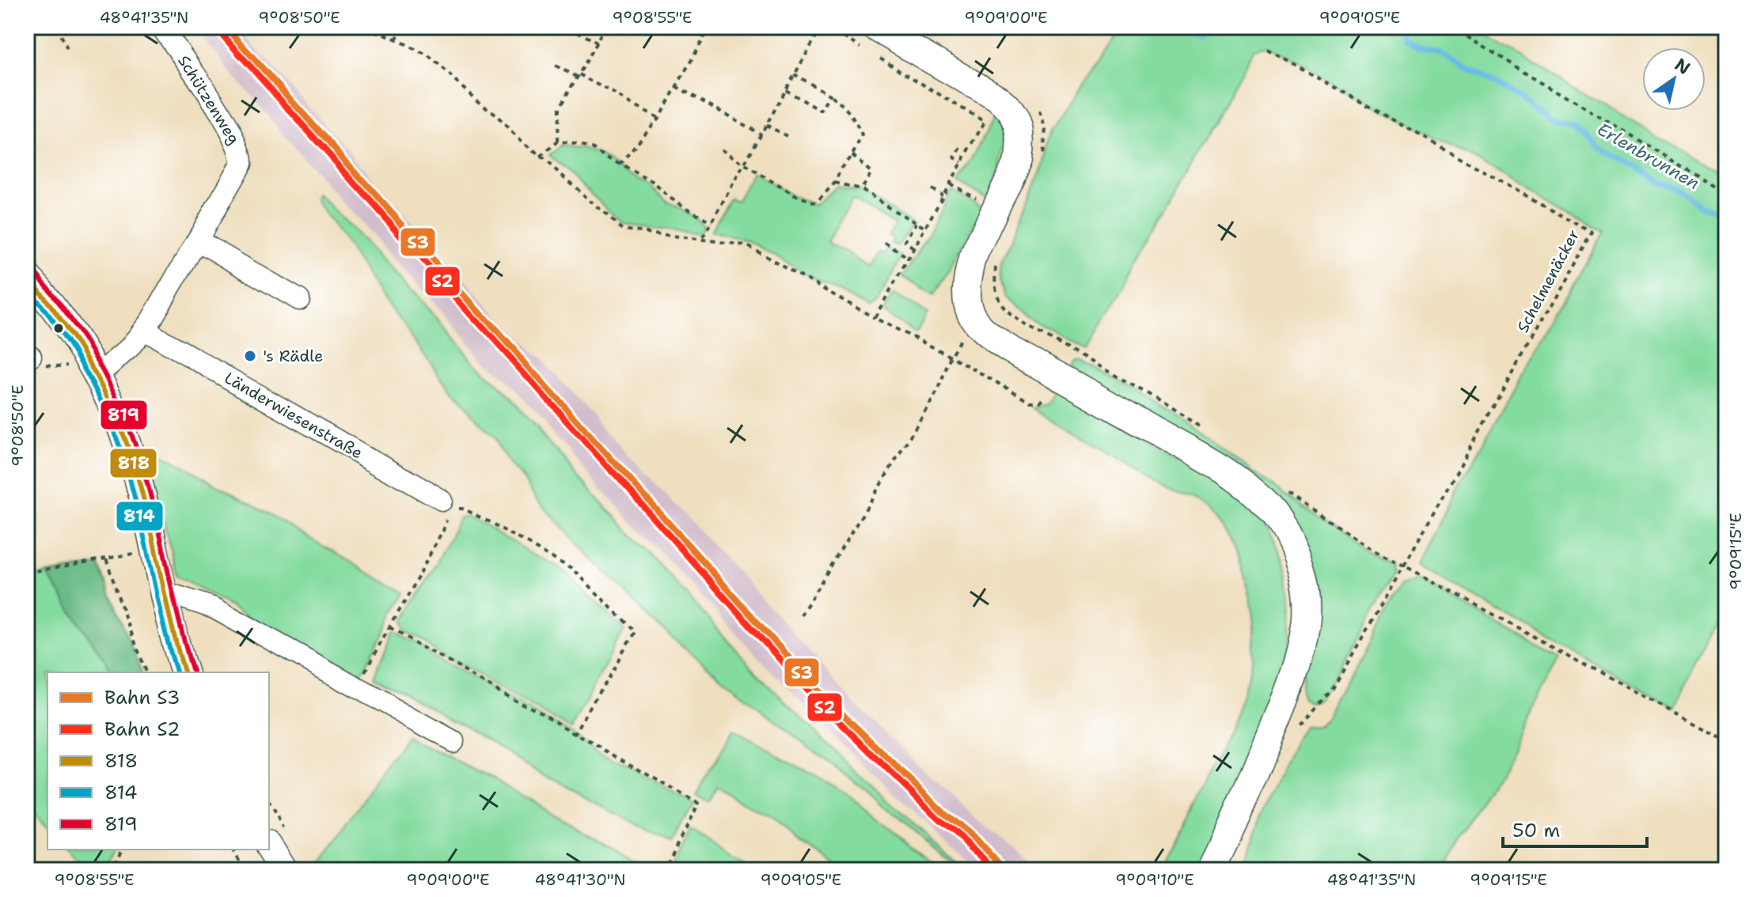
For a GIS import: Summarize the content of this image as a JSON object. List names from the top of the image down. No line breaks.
{"streets":{"street":["Schützenweg","Länderwiesenstraße"],"path":["Schelmenäcker"]},"crossings":[["Schützenweg","Länderwiesenstraße"]],"water":["Erlenbrunnen"],"places":["'s Rädle"],"lines":["rail line S3","rail line S2","transit line 819","transit line 818","transit line 814"],"legend":["Bahn S3","Bahn S2","818","814","819"],"scale_bar":"50 m","north":"top right","coordinates":["48°41'35\"N","9°08'50\"E","9°08'55\"E","9°09'00\"E","9°09'05\"E","9°09'15\"E","48°41'30\"N","9°09'10\"E"]}
